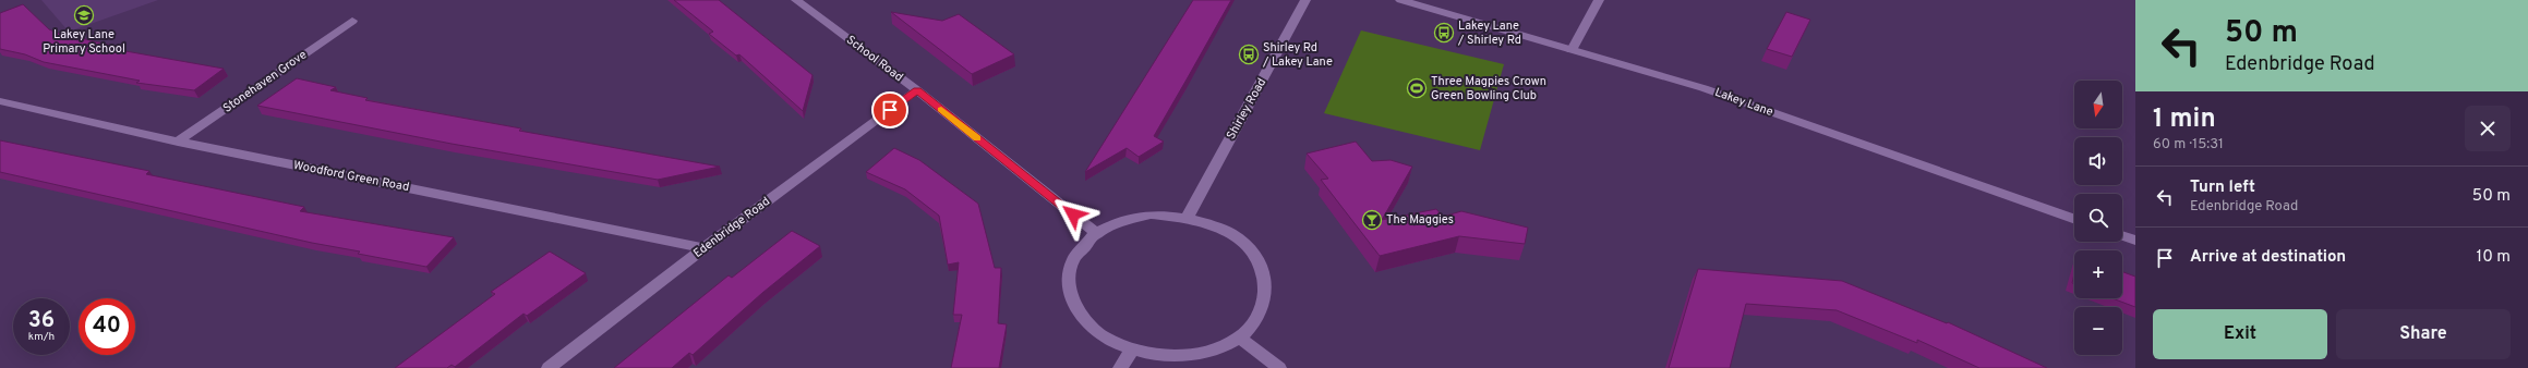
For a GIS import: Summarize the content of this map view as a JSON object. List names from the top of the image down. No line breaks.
{"streets":{"street":["School Road","Stonehaven Grove","Lakey Lane","Shirley Road","Woodford Green Road","Edenbridge Road"]},"crossings":[["School Road","Edenbridge Road"],["Stonehaven Grove","Woodford Green Road"],["Woodford Green Road","Edenbridge Road"]],"places":{"school or university":["Lakey Lane Primary School"],"bus stop":["Lakey Lane / Shirley Rd","Shirley Rd / Lakey Lane"],"sports":["Three Magpies Crown Green Bowling Club"],"bar":["The Maggies"]},"north":"bottom","page":{"turn":["50 m","Edenbridge Road"],"map_buttons":["+","−"],"heading":["1 min","60 m · 15:31"],"list":[{"name":"Turn left","note":"Edenbridge Road","value":"50 m"},{"name":"Arrive at destination","value":"10 m"}],"speed":"36 km/h","limit":"40","buttons":["Exit","Share"]}}
